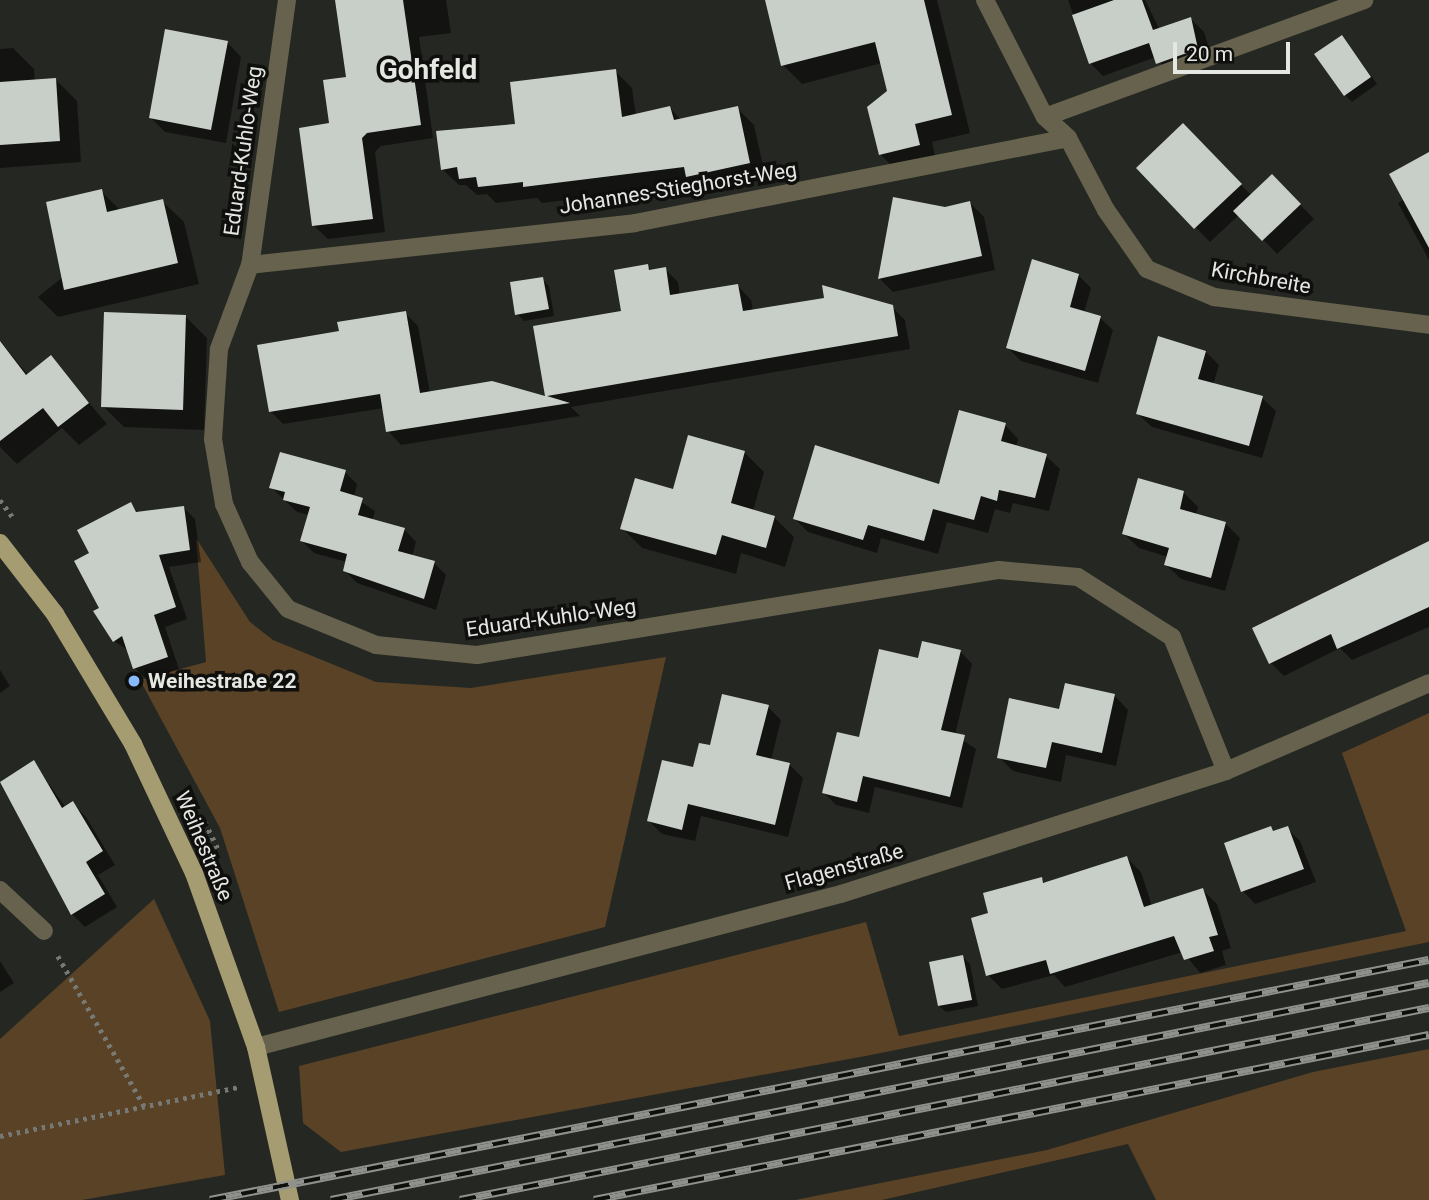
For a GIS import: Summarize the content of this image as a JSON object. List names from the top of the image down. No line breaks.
{"streets":{"main road":["Weihestraße"],"street":["Eduard-Kuhlo-Weg","Johannes-Stieghorst-Weg","Kirchbreite","Flagenstraße"]},"crossings":[["Eduard-Kuhlo-Weg","Johannes-Stieghorst-Weg"],["Eduard-Kuhlo-Weg","Flagenstraße"],["Johannes-Stieghorst-Weg","Kirchbreite"],["Weihestraße","Flagenstraße"]],"districts":["Gohfeld"],"places":["Weihestraße 22"],"scale_bar":"20 m"}
